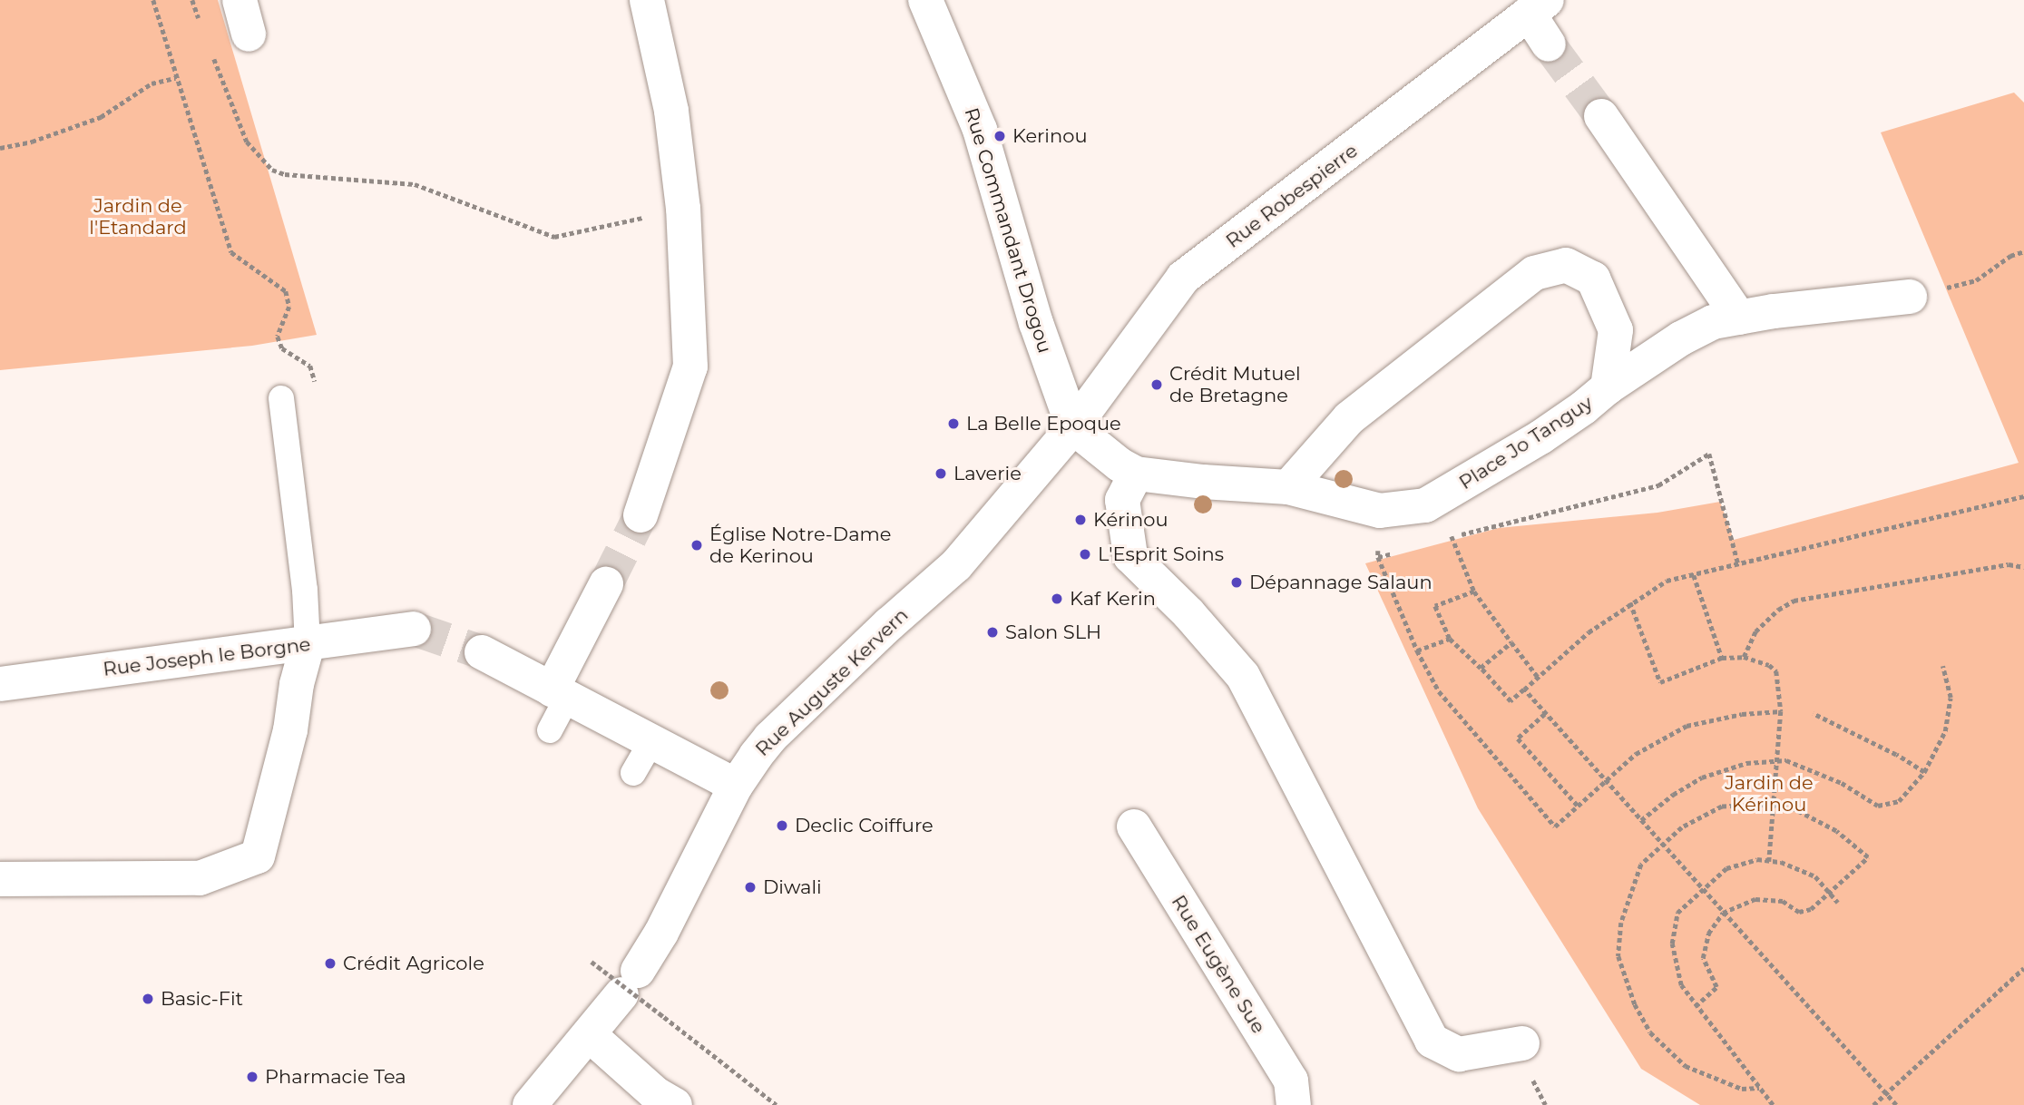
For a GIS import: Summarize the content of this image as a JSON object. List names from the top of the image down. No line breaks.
{"streets":{"street":["Rue Robespierre","Rue Commandant Drogou","Place Jo Tanguy","Rue Joseph le Borgne","Rue Auguste Kervern","Rue Eugène Sue"]},"crossings":[["Rue Robespierre","Rue Commandant Drogou"],["Rue Robespierre","Place Jo Tanguy"],["Rue Robespierre","Rue Auguste Kervern"],["Rue Commandant Drogou","Place Jo Tanguy"],["Rue Commandant Drogou","Rue Auguste Kervern"],["Place Jo Tanguy","Rue Auguste Kervern"]],"parks":["Jardin de l'Etandard","Jardin de Kérinou"],"places":["Kerinou","Crédit Mutuel de Bretagne","La Belle Epoque","Laverie","Kérinou","Église Notre-Dame de Kerinou","L'Esprit Soins","Dépannage Salaun","Kaf Kerin","Salon SLH","Declic Coiffure","Diwali","Crédit Agricole","Basic-Fit","Pharmacie Tea"]}
